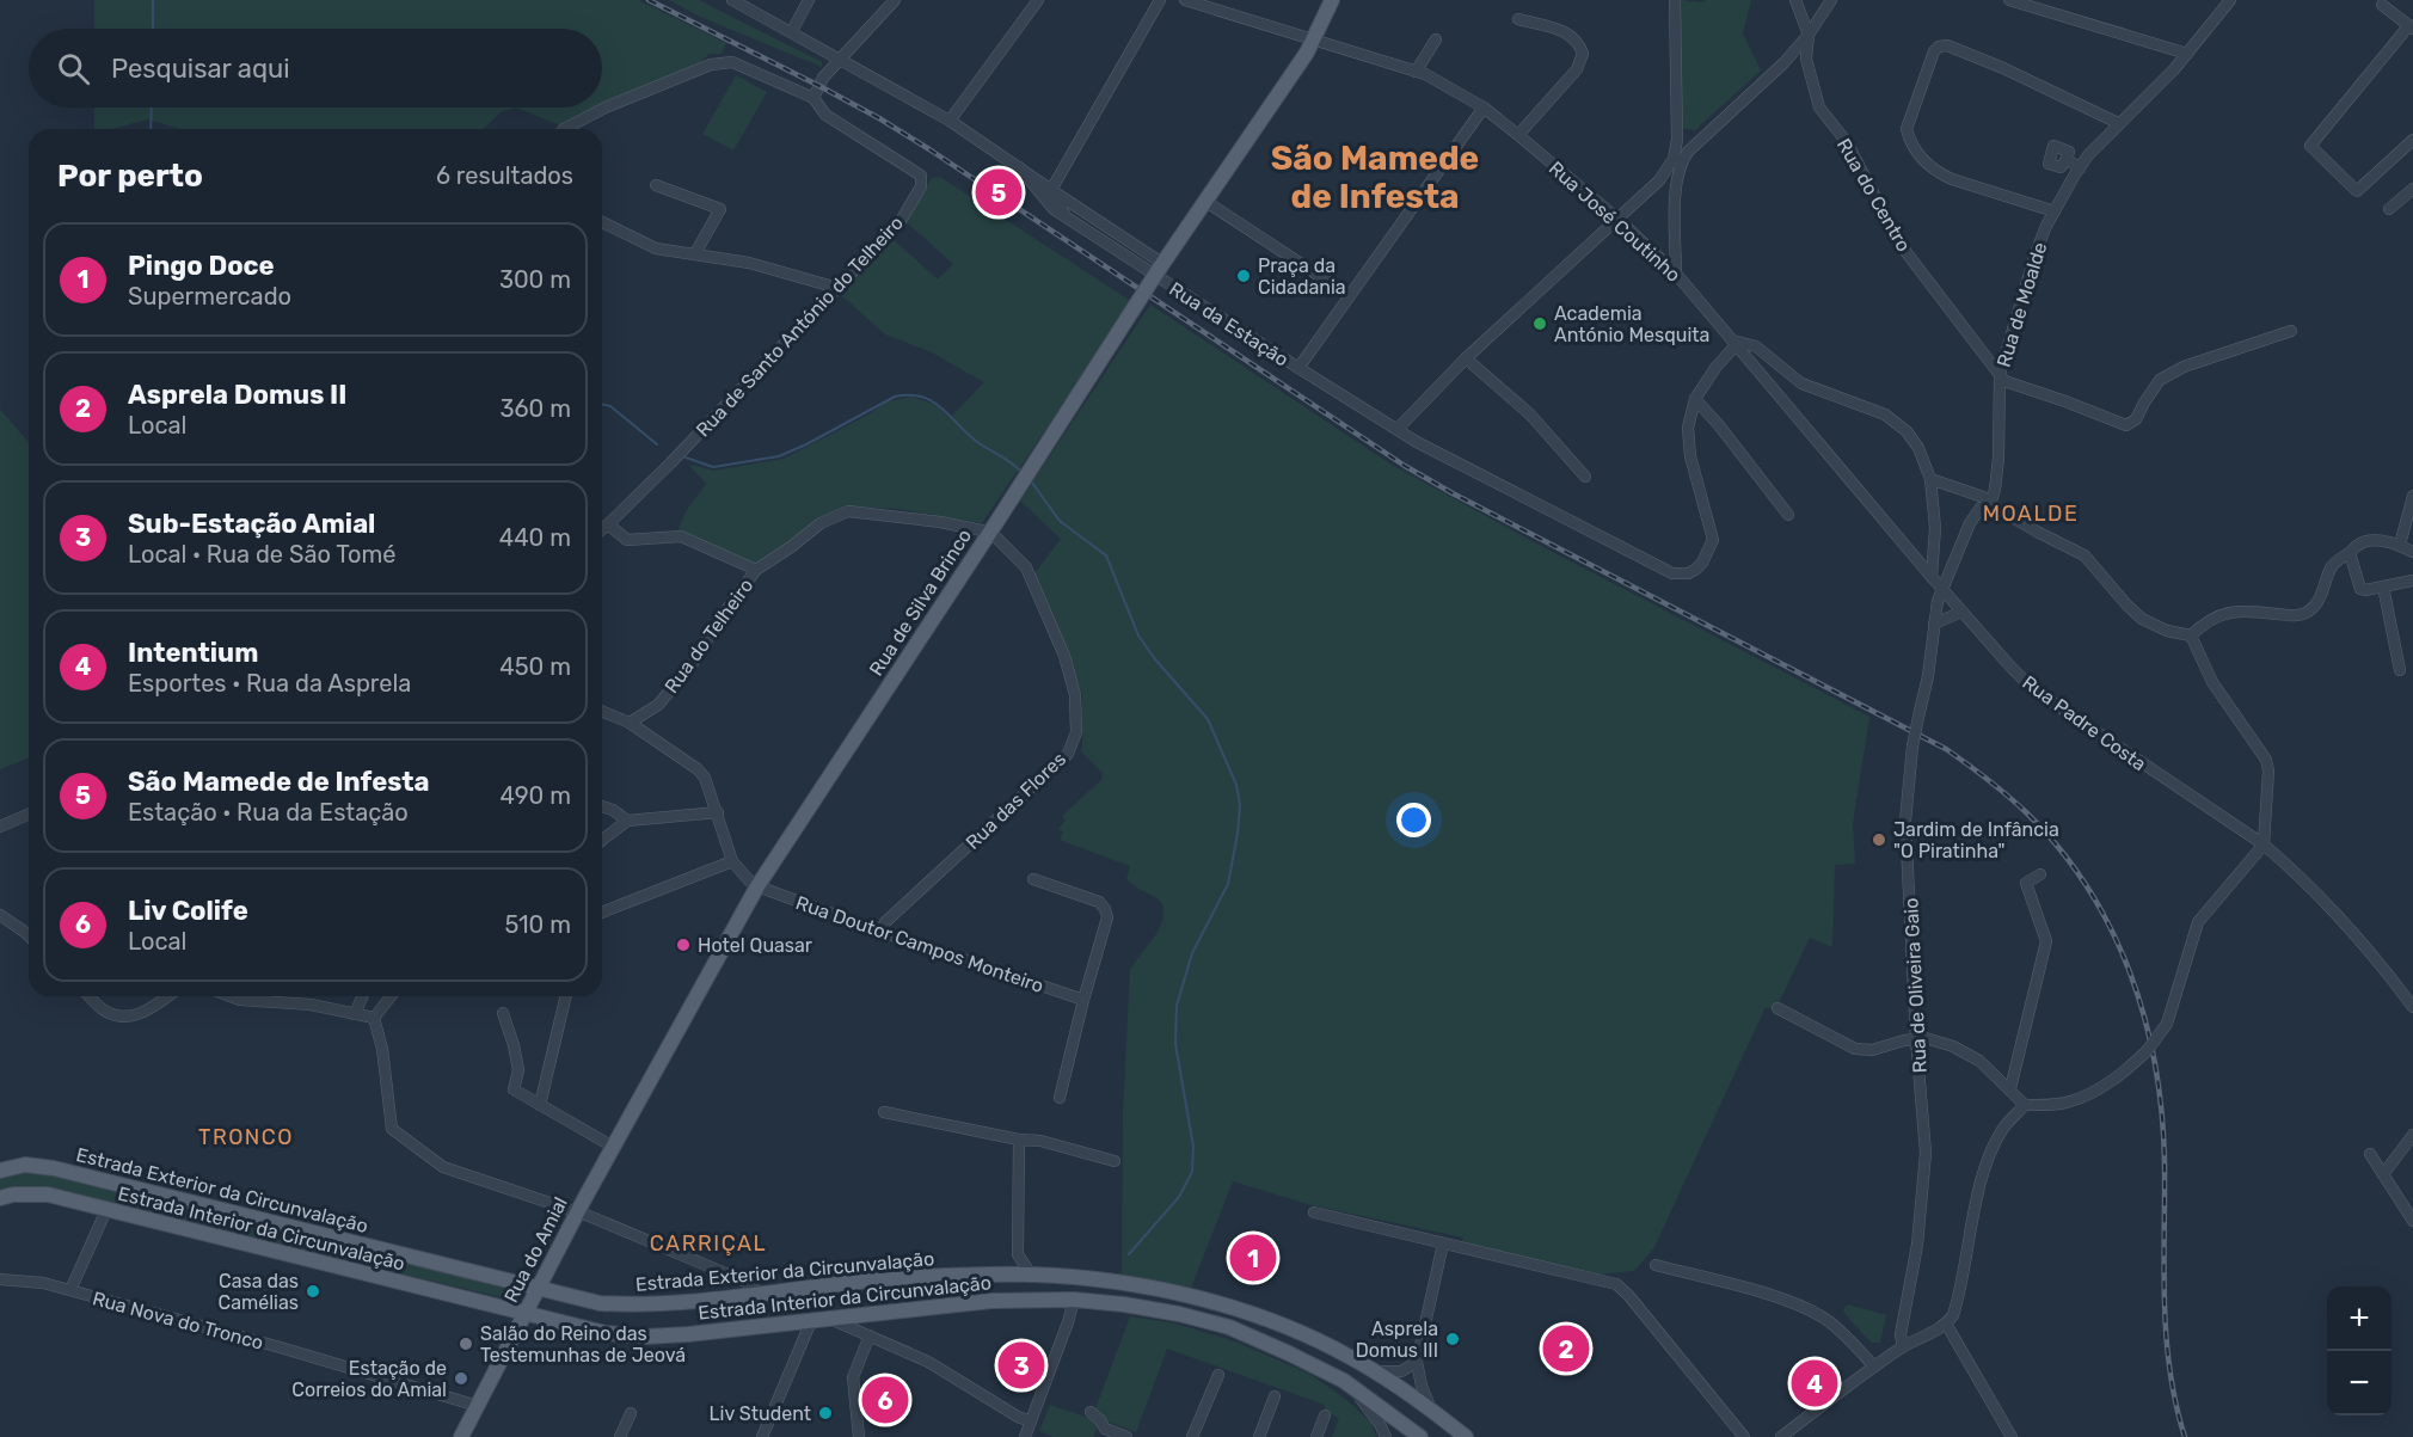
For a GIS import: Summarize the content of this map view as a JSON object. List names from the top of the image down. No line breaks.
{"streets":{"main road":["Rua de Silva Brinco","Estrada Exterior da Circunvalação","Estrada Interior da Circunvalação","Rua do Amial"],"street":["Rua do Centro","Rua José Coutinho","Rua de Moalde","Rua da Estação","Rua de Santo António do Telheiro","Rua do Telheiro","Rua Padre Costa","Rua das Flores","Rua Doutor Campos Monteiro","Rua de Oliveira Gaio","Rua Nova do Tronco"]},"crossings":[["Rua do Centro","Rua de Moalde"],["Rua José Coutinho","Rua de Silva Brinco"],["Rua José Coutinho","Rua Padre Costa"],["Rua de Moalde","Rua de Oliveira Gaio"],["Rua da Estação","Rua de Silva Brinco"],["Rua de Silva Brinco","Rua do Telheiro"],["Rua de Silva Brinco","Rua das Flores"],["Rua de Silva Brinco","Rua Doutor Campos Monteiro"],["Rua de Silva Brinco","Rua do Amial"],["Rua do Telheiro","Rua das Flores"],["Rua Padre Costa","Rua de Oliveira Gaio"],["Rua das Flores","Rua Doutor Campos Monteiro"],["Estrada Exterior da Circunvalação","Rua do Amial"],["Estrada Interior da Circunvalação","Rua do Amial"],["Rua do Amial","Rua Nova do Tronco"]],"districts":["São Mamede de Infesta","MOALDE","TRONCO","CARRIÇAL"],"places":["Praça da Cidadania","Academia António Mesquita","Jardim de Infância \"O Piratinha\"","Hotel Quasar","Casa das Camélias","Asprela Domus III","Salão do Reino das Testemunhas de Jeová","Estação de Correios do Amial","Liv Student"],"page":{"search":"Pesquisar aqui","heading":["Por perto","6 resultados"],"pins":["5","1","2","3","4","6"],"list":[{"mark":"1","name":"Pingo Doce","note":"Supermercado","value":"300 m"},{"mark":"2","name":"Asprela Domus II","note":"Local","value":"360 m"},{"mark":"3","name":"Sub-Estação Amial","note":"Local · Rua de São Tomé","value":"440 m"},{"mark":"4","name":"Intentium","note":"Esportes · Rua da Asprela","value":"450 m"},{"mark":"5","name":"São Mamede de Infesta","note":"Estação · Rua da Estação","value":"490 m"},{"mark":"6","name":"Liv Colife","note":"Local","value":"510 m"}],"map_buttons":["+","−"]}}
